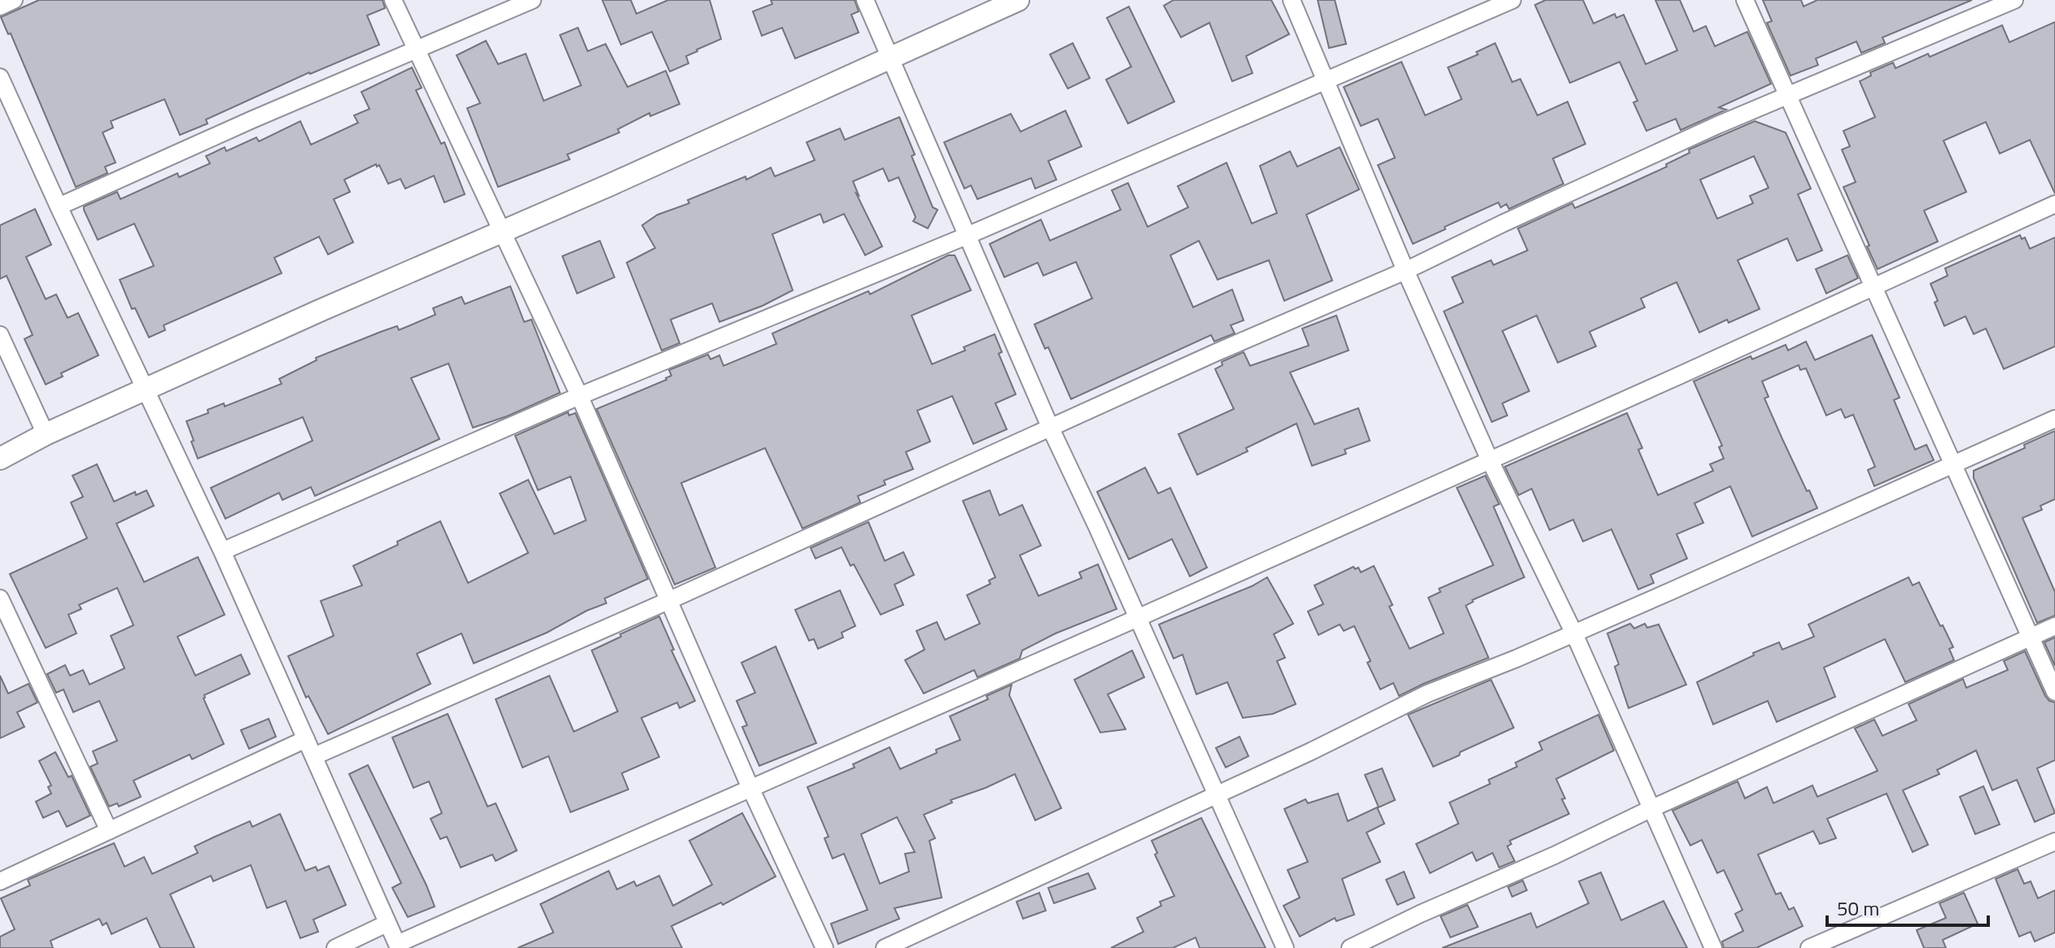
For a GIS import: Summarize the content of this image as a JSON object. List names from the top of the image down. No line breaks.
{"scale_bar":"50 m"}
